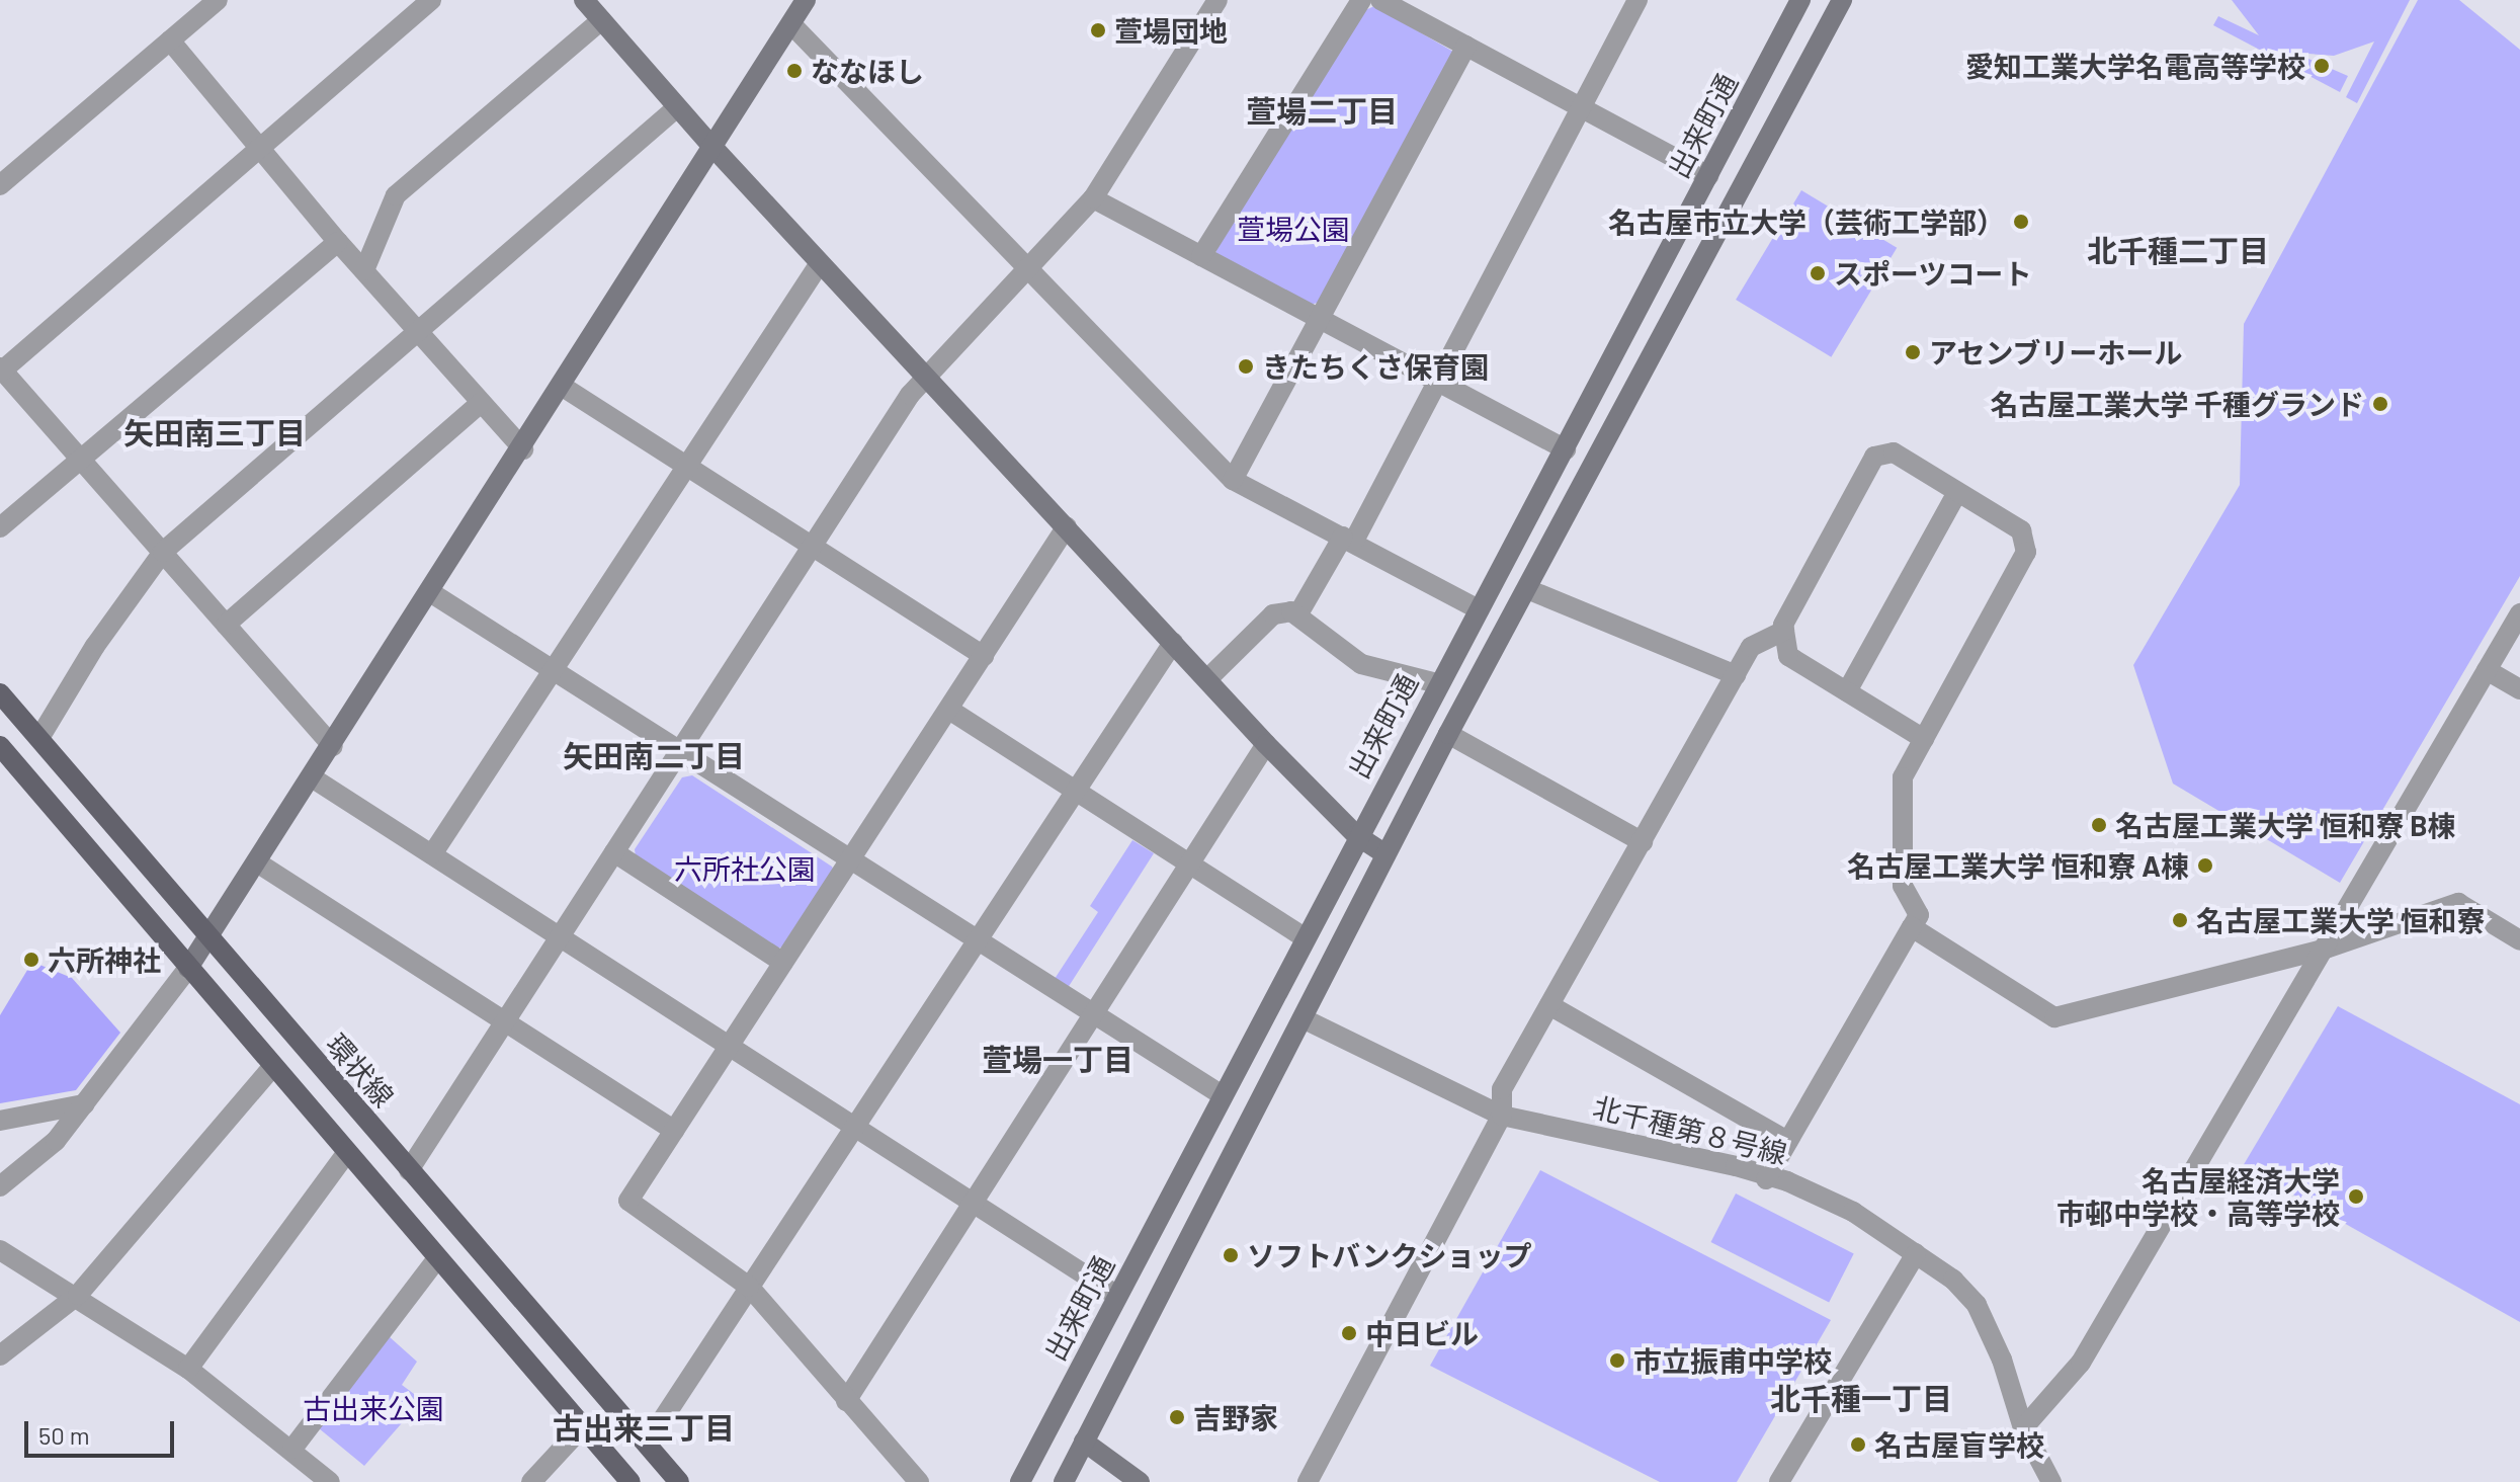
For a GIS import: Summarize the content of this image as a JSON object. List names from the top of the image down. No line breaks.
{"streets":{"main road":["出来町通","環状線"],"street":["北千種第８号線"]},"districts":["萱場二丁目","北千種二丁目","矢田南三丁目","矢田南二丁目","萱場一丁目","北千種一丁目","古出来三丁目"],"parks":["萱場公園","六所社公園","古出来公園"],"places":["萱場団地","愛知工業大学名電高等学校","ななほし","名古屋市立大学（芸術工学部）","スポーツコート","アセンブリーホール","きたちくさ保育園","名古屋工業大学 千種グランド","名古屋工業大学 恒和寮 B棟","名古屋工業大学 恒和寮 A棟","名古屋工業大学 恒和寮","六所神社","名古屋経済大学 市邨中学校・高等学校","ソフトバンクショップ","中日ビル","市立振甫中学校","吉野家","名古屋盲学校"],"scale_bar":"50 m"}
